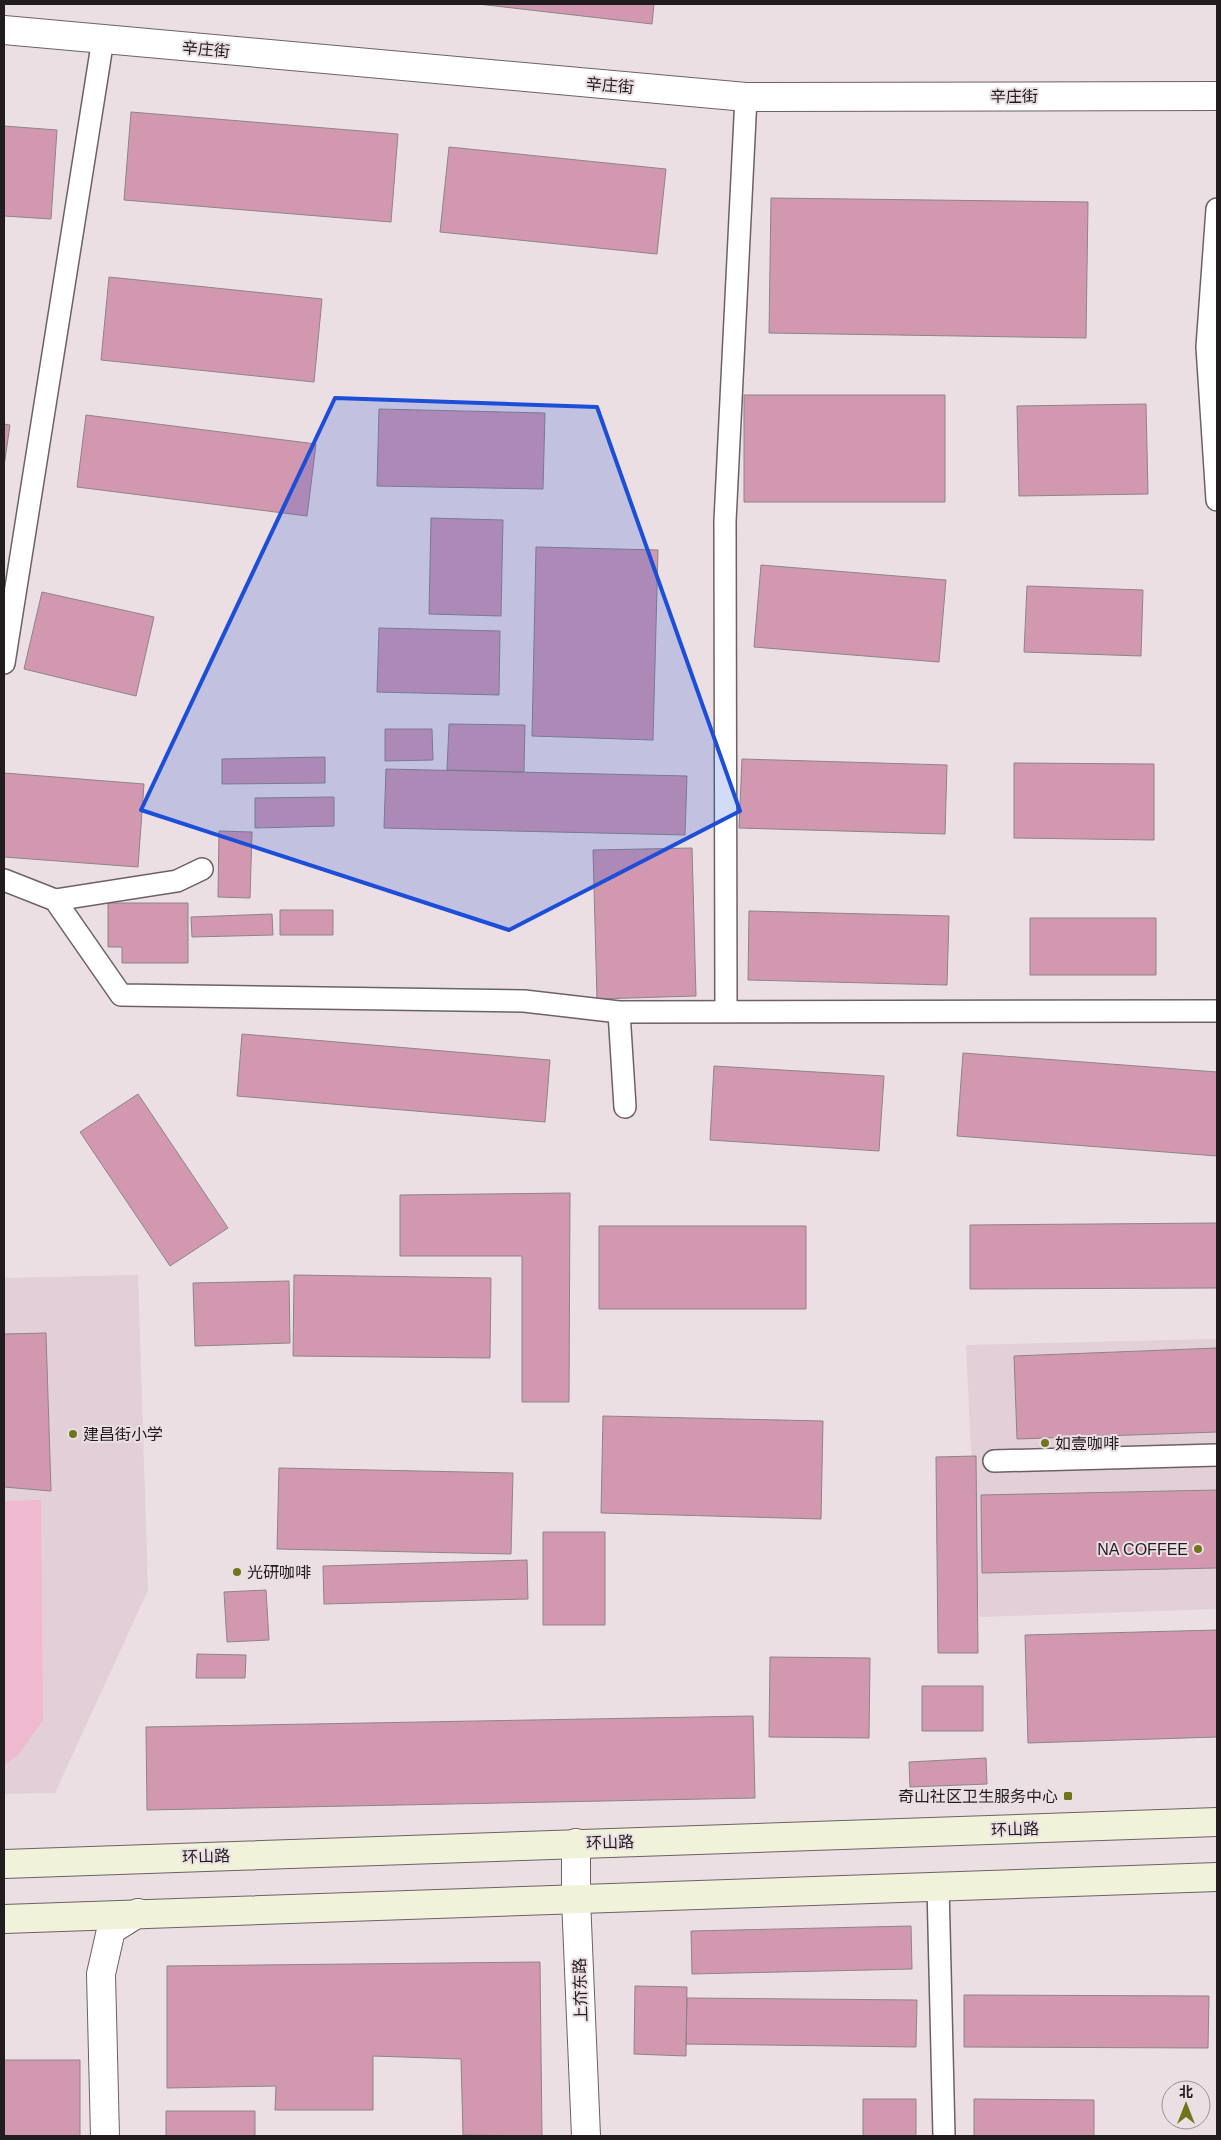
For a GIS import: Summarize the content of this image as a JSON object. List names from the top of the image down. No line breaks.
{"streets":{"main road":["环山路"],"street":["辛庄街","上夼东路"]},"crossings":[["环山路","上夼东路"]],"places":{"other":["建昌街小学","如壹咖啡","NA COFFEE","光研咖啡"],"transit":["奇山社区卫生服务中心"]},"north":"top"}
